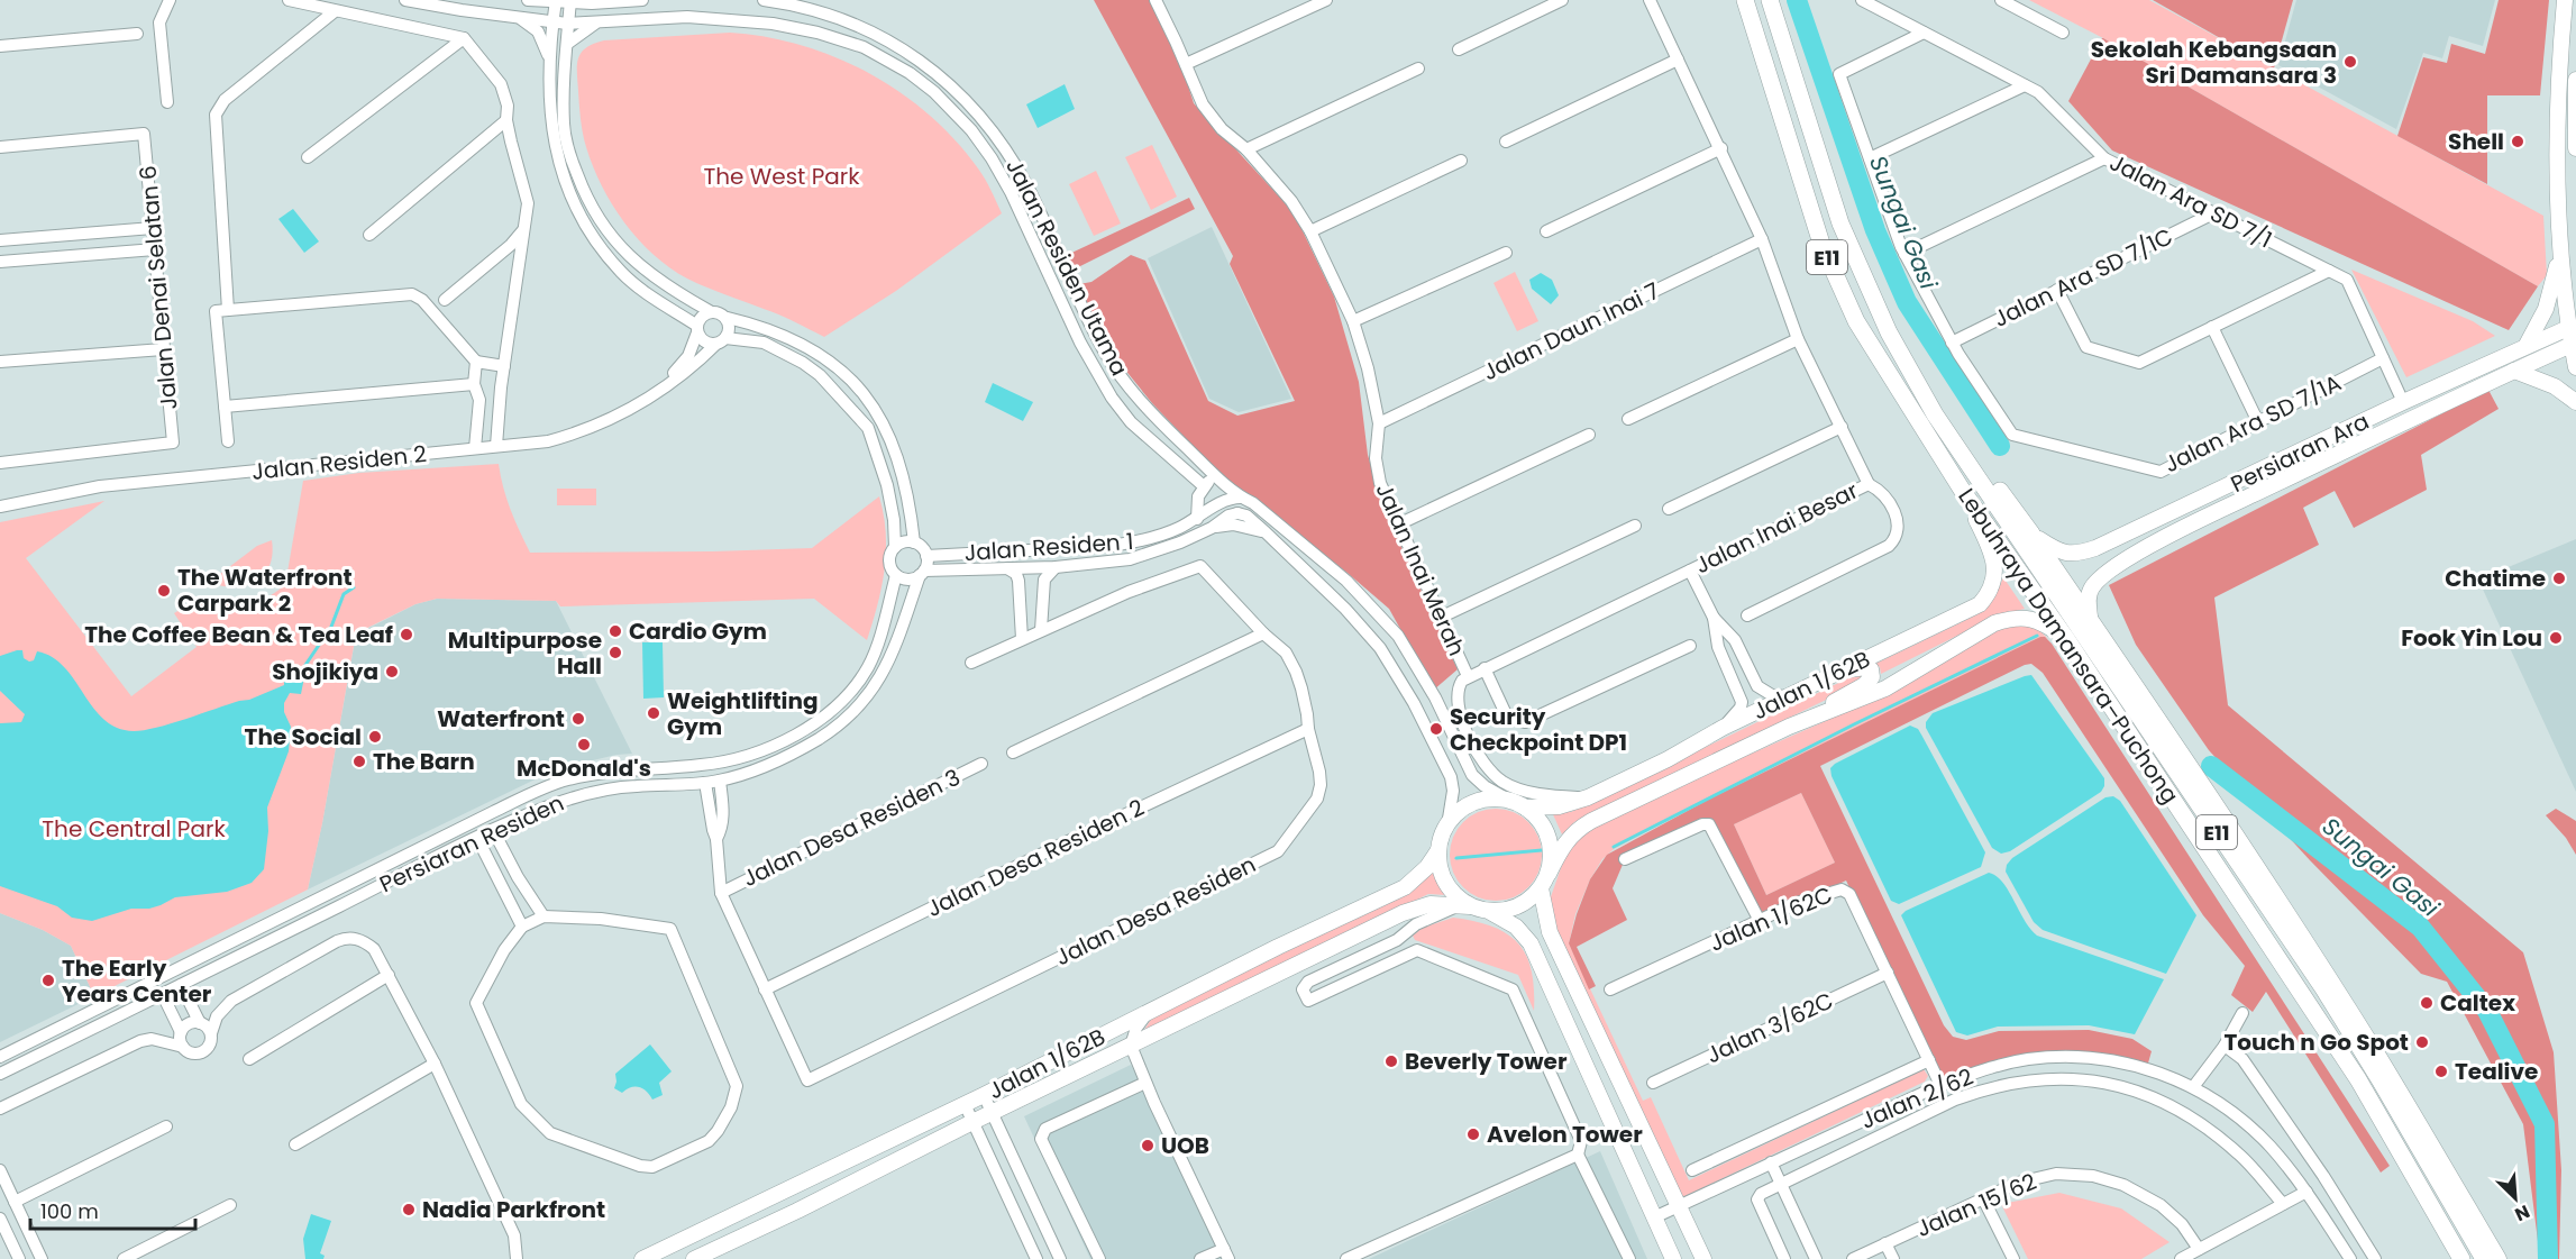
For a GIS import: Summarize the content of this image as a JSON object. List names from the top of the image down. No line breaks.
{"streets":{"highway":["E11","Lebuhraya Damansara–Puchong"],"main road":["Persiaran Ara","Jalan 1/62B"],"street":["Jalan Ara SD 7/1","Jalan Residen Utama","Jalan Ara SD 7/1C","Jalan Denai Selatan 6","Jalan Daun Inai 7","Jalan Ara SD 7/1A","Jalan Residen 2","Jalan Inai Besar","Jalan Residen 1","Jalan Inai Merah","Jalan Desa Residen 3","Persiaran Residen","Jalan Desa Residen 2","Jalan Desa Residen","Jalan 1/62C","Jalan 3/62C","Jalan 2/62","Jalan 15/62"]},"crossings":[["Jalan Ara SD 7/1","Jalan Ara SD 7/1C"],["Jalan Ara SD 7/1","Jalan Ara SD 7/1A"],["Jalan Ara SD 7/1","Persiaran Ara"],["Jalan Residen Utama","Jalan Residen 1"],["Jalan Residen Utama","Jalan 1/62B"],["Jalan Ara SD 7/1C","Jalan Ara SD 7/1A"],["Jalan Daun Inai 7","Jalan Inai Besar"],["Jalan Daun Inai 7","Jalan Inai Merah"],["Jalan Inai Besar","Jalan Inai Merah"],["Jalan Residen 1","Persiaran Residen"],["Lebuhraya Damansara–Puchong","Jalan 1/62B"],["Jalan Desa Residen 3","Jalan Desa Residen"],["Persiaran Residen","Jalan Desa Residen"],["Jalan Desa Residen 2","Jalan Desa Residen"],["Jalan 1/62C","Jalan 3/62C"],["Jalan 1/62C","Jalan 2/62"]],"water":["Sungai Gasi"],"parks":["The West Park","The Central Park"],"places":["Sekolah Kebangsaan Sri Damansara 3","Shell","Chatime","The Waterfront Carpark 2","Cardio Gym","The Coffee Bean & Tea Leaf","Fook Yin Lou","Multipurpose Hall","Shojikiya","Weightlifting Gym","Waterfront","Security Checkpoint DP1","The Social","McDonald's","The Barn","The Early Years Center","Caltex","Touch n Go Spot","Beverly Tower","Tealive","Avelon Tower","UOB","Nadia Parkfront"],"scale_bar":"100 m","north":"bottom right"}
